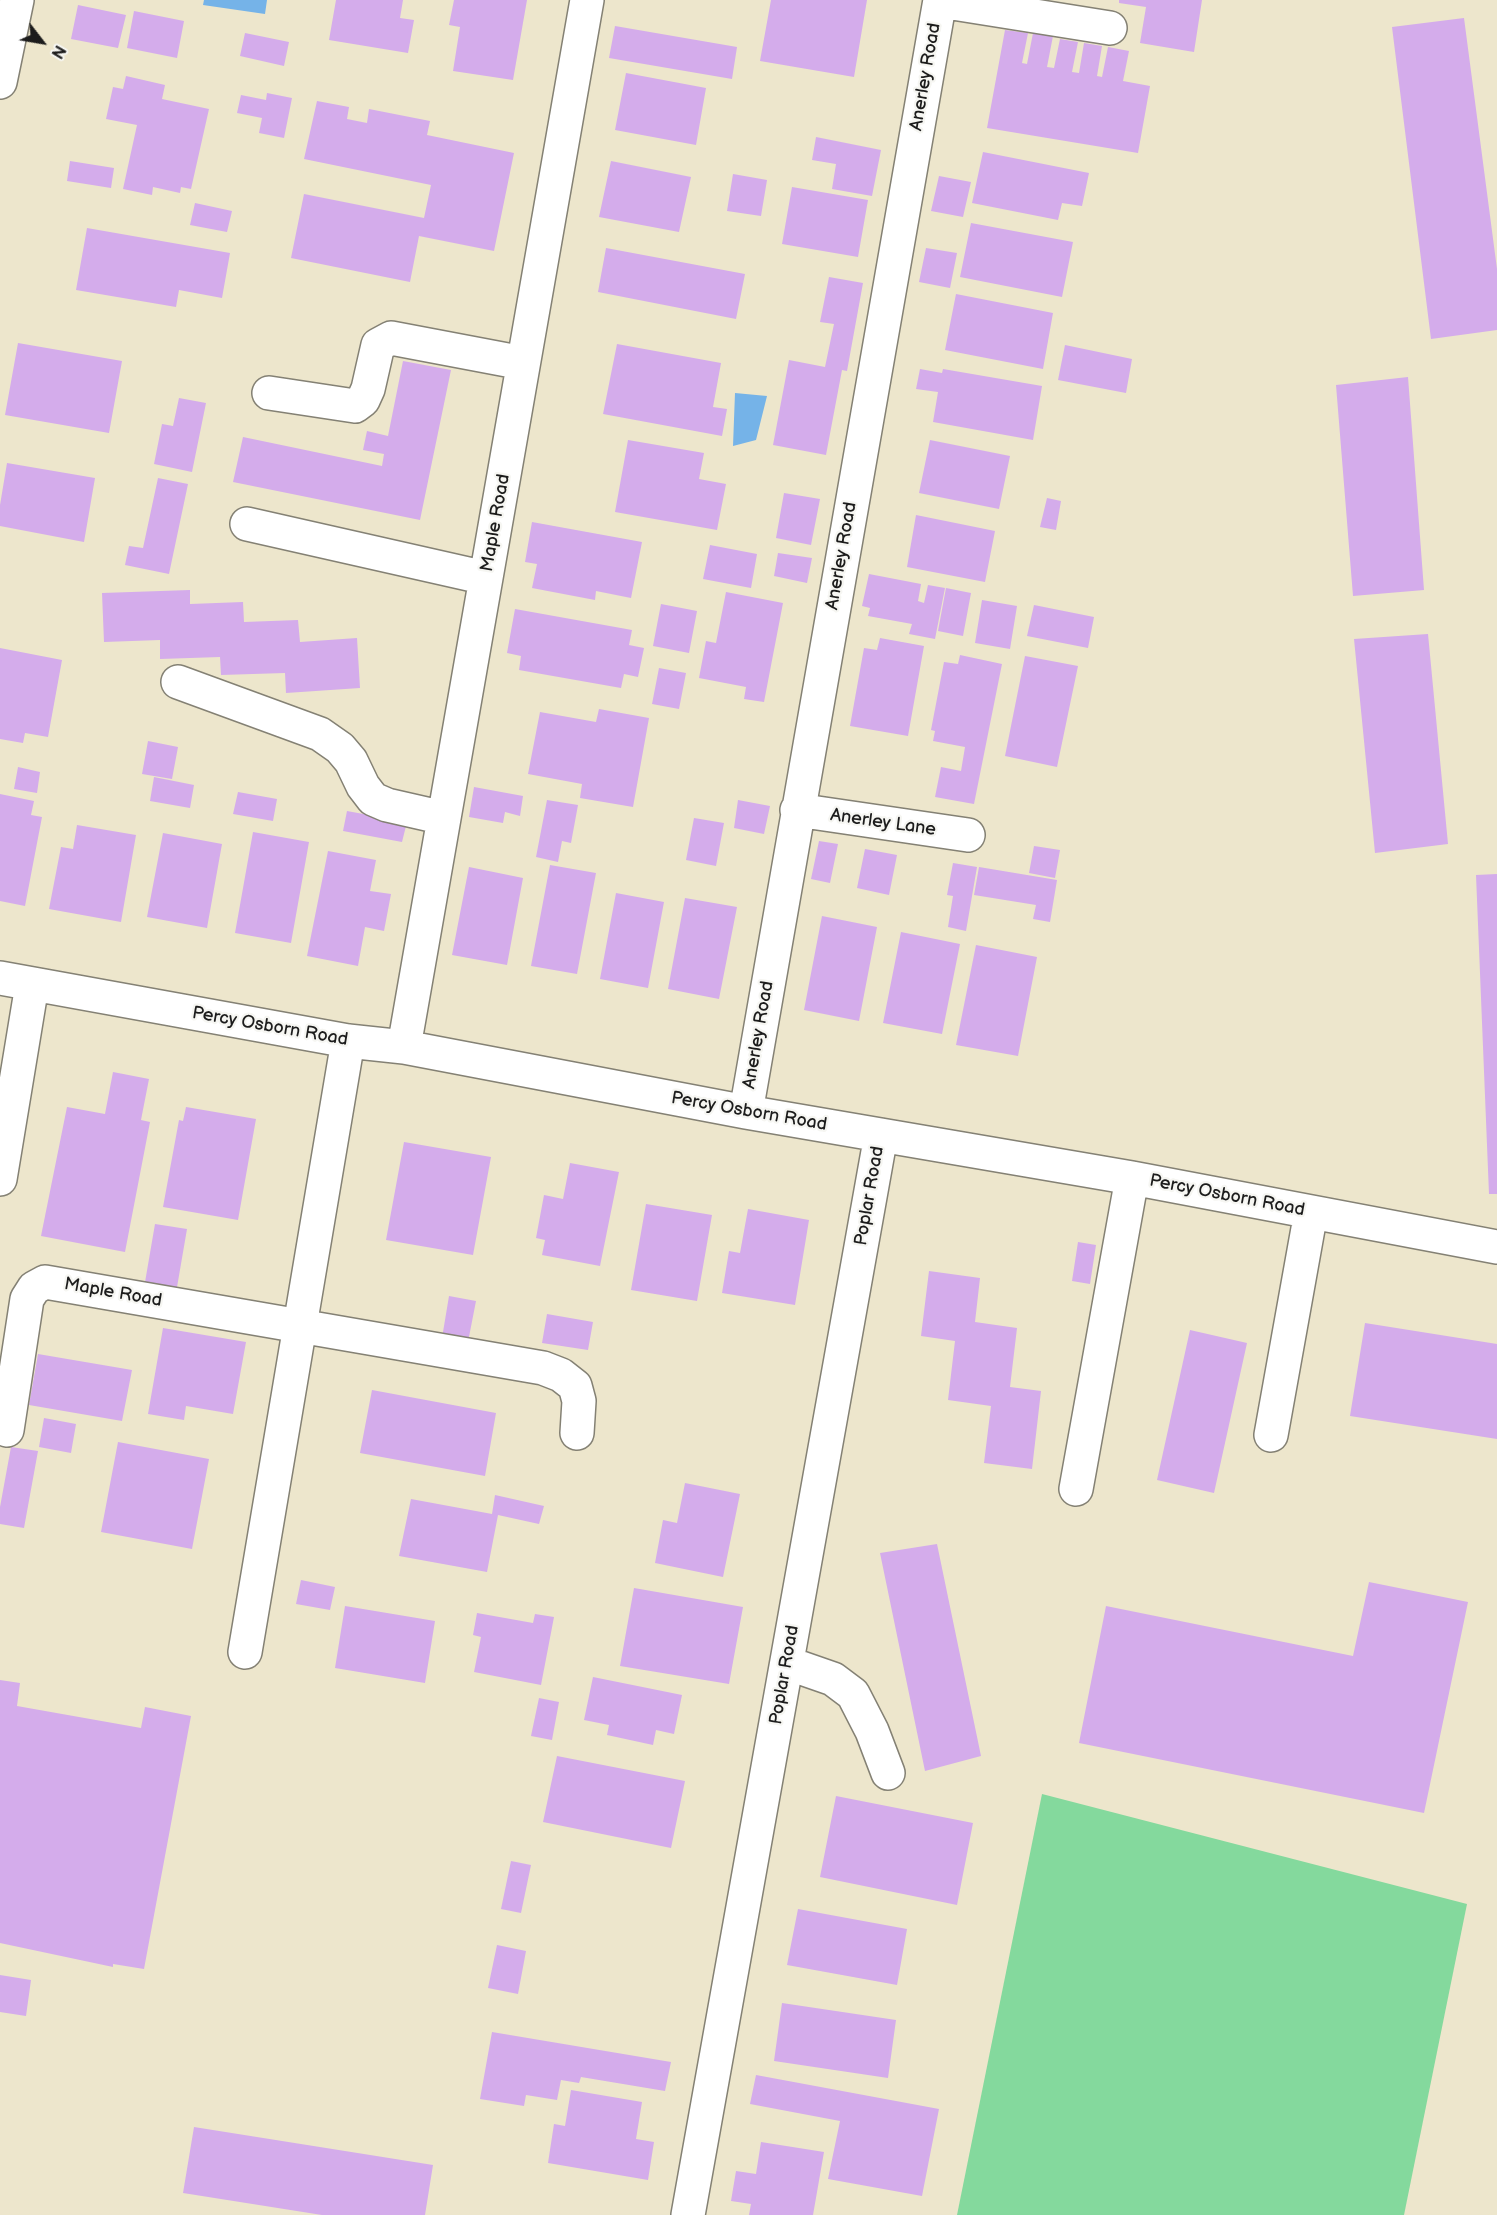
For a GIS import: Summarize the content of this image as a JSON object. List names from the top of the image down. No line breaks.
{"streets":{"street":["Anerley Road","Maple Road","Anerley Lane","Percy Osborn Road","Poplar Road"]},"crossings":[["Anerley Road","Anerley Lane"],["Anerley Road","Percy Osborn Road"],["Maple Road","Percy Osborn Road"],["Percy Osborn Road","Poplar Road"]],"north":"bottom right"}
